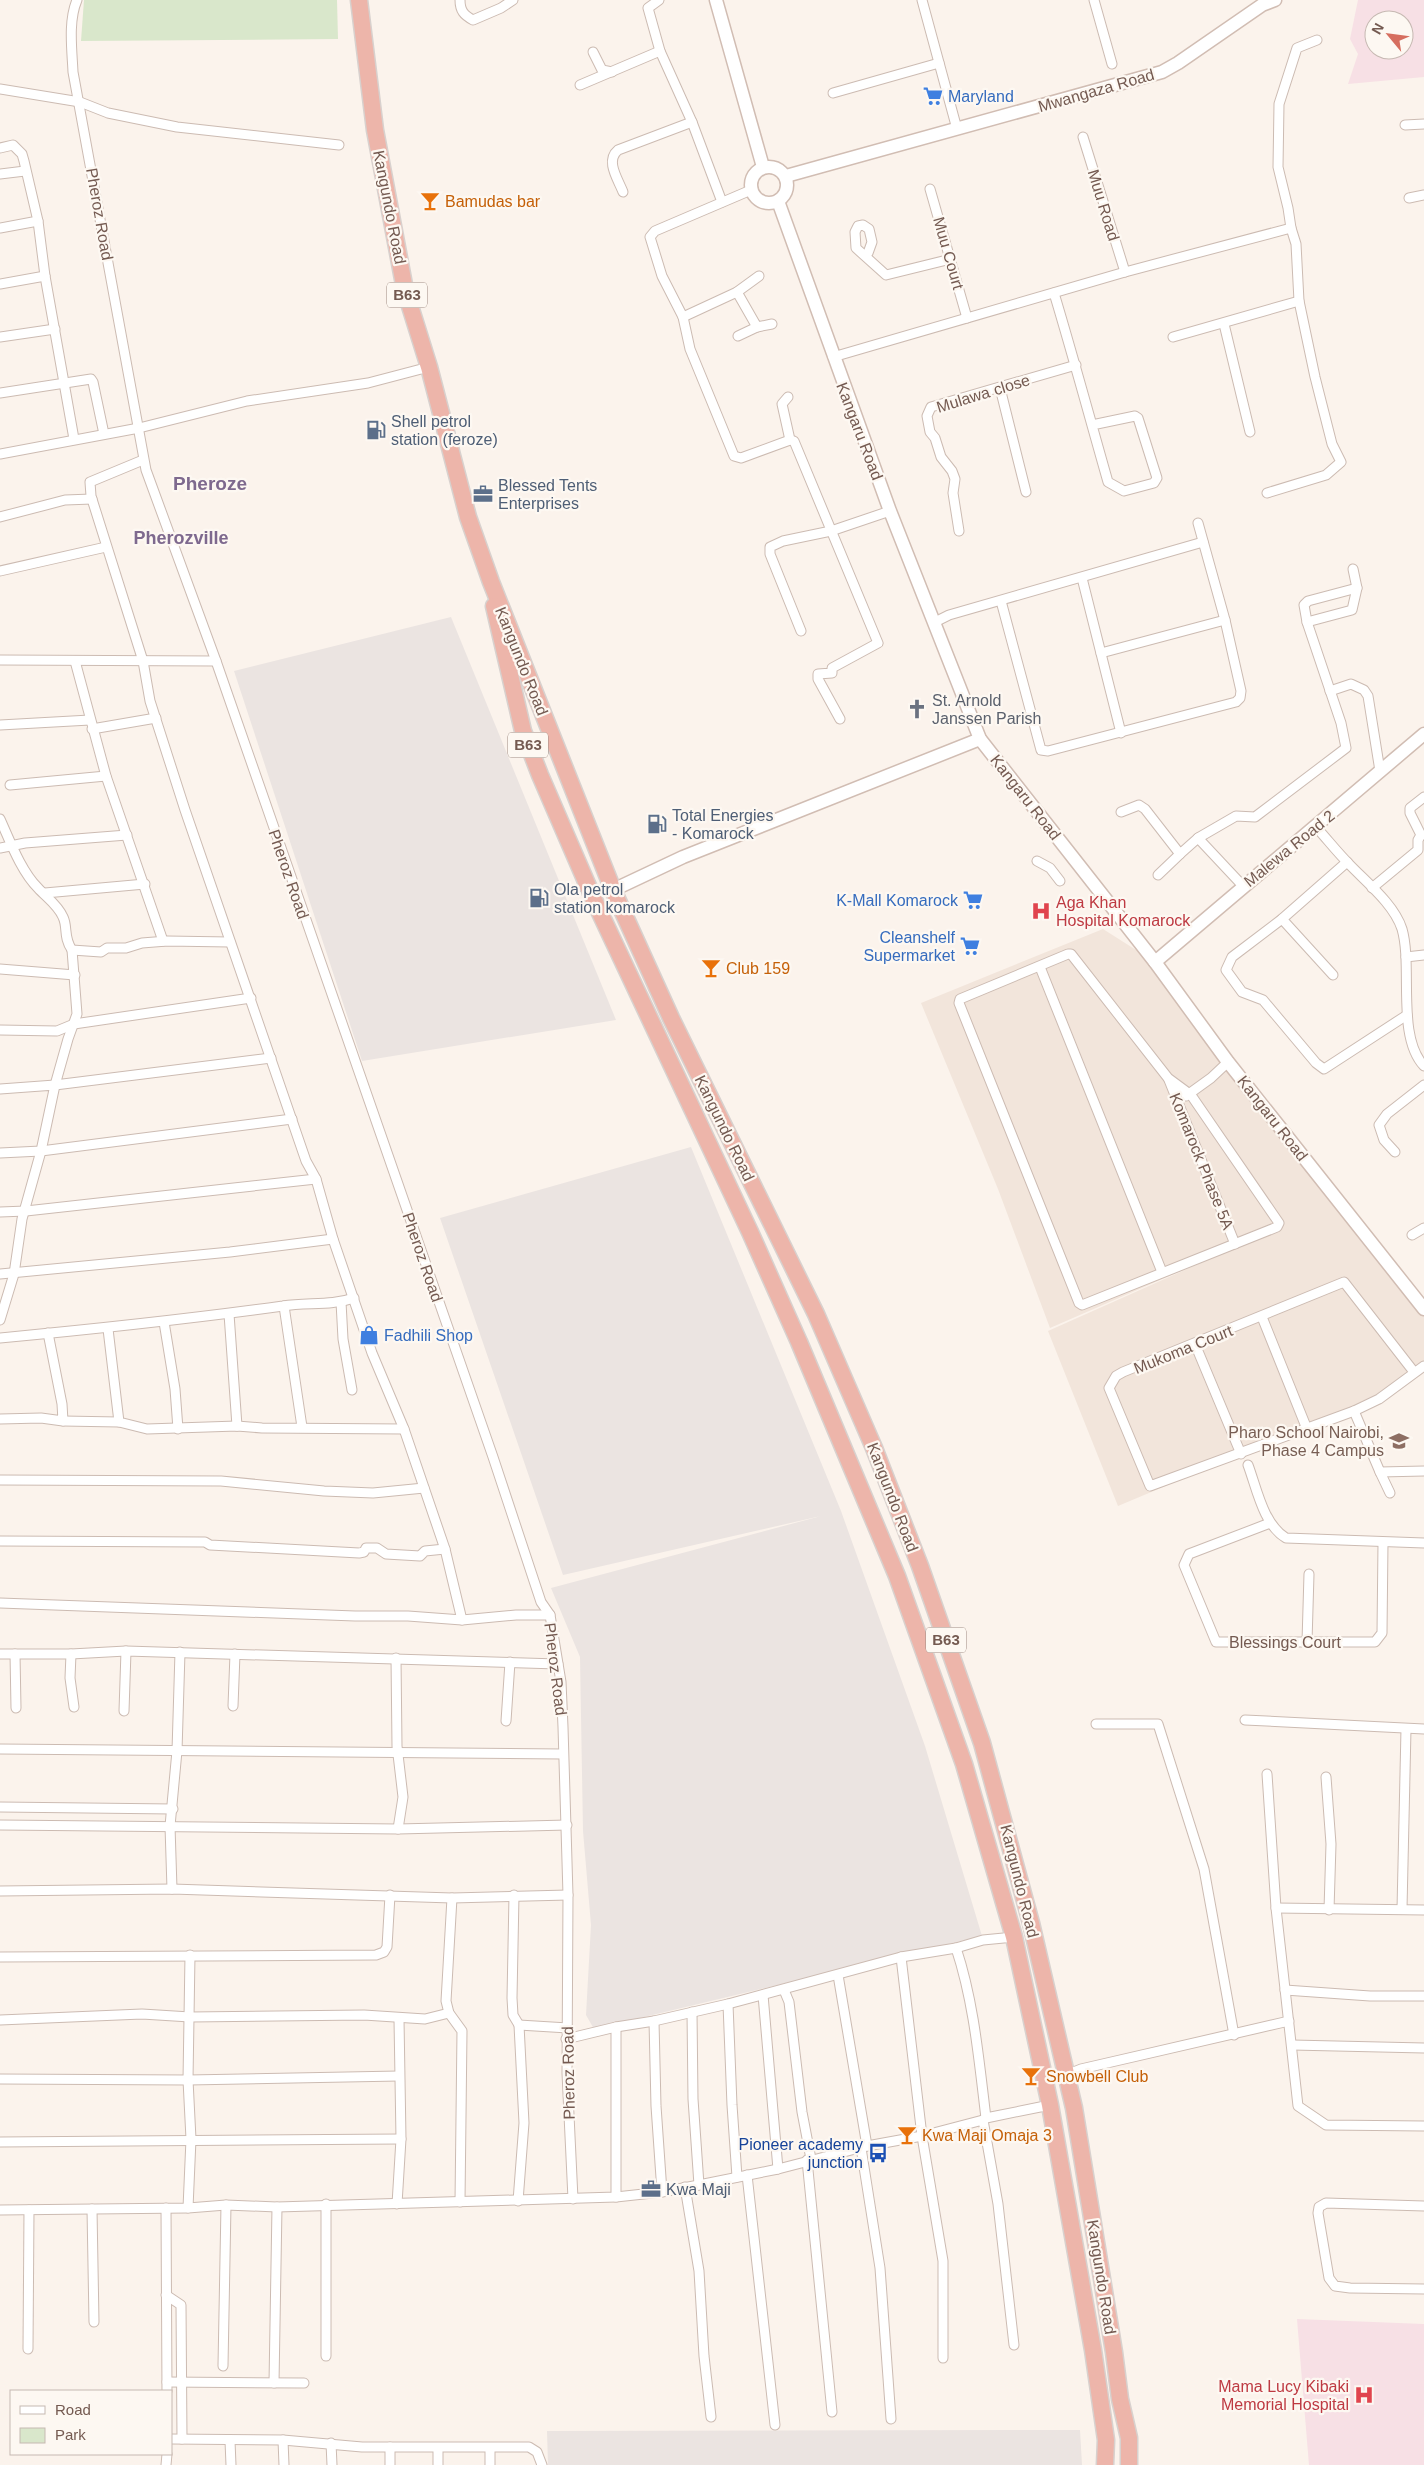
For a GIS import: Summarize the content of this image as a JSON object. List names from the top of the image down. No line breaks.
{"streets":{"highway":["Kangundo Road","B63"],"main road":["Mwangaza Road","Kangaru Road","Malewa Road 2"],"street":["Muu Road","Pheroz Road","Muu Court","Mulawa close","Komarock Phase 5A","Mukoma Court","Blessings Court"]},"crossings":[["Mwangaza Road","Kangaru Road"],["Kangaru Road","Malewa Road 2"]],"districts":["Pheroze","Pherozville"],"places":{"supermarket":["Maryland","K-Mall Komarock","Cleanshelf Supermarket"],"bar":["Bamudas bar","Club 159","Snowbell Club","Kwa Maji Omaja 3"],"fuel station":["Shell petrol station (feroze)","Total Energies - Komarock","Ola petrol station komarock"],"office":["Blessed Tents Enterprises","Kwa Maji"],"church":["St. Arnold Janssen Parish"],"hospital":["Aga Khan Hospital Komarock","Mama Lucy Kibaki Memorial Hospital"],"shop":["Fadhili Shop"],"school or university":["Pharo School Nairobi, Phase 4 Campus"],"bus stop":["Pioneer academy junction"]},"legend":["Road","Park"],"north":"top left"}
